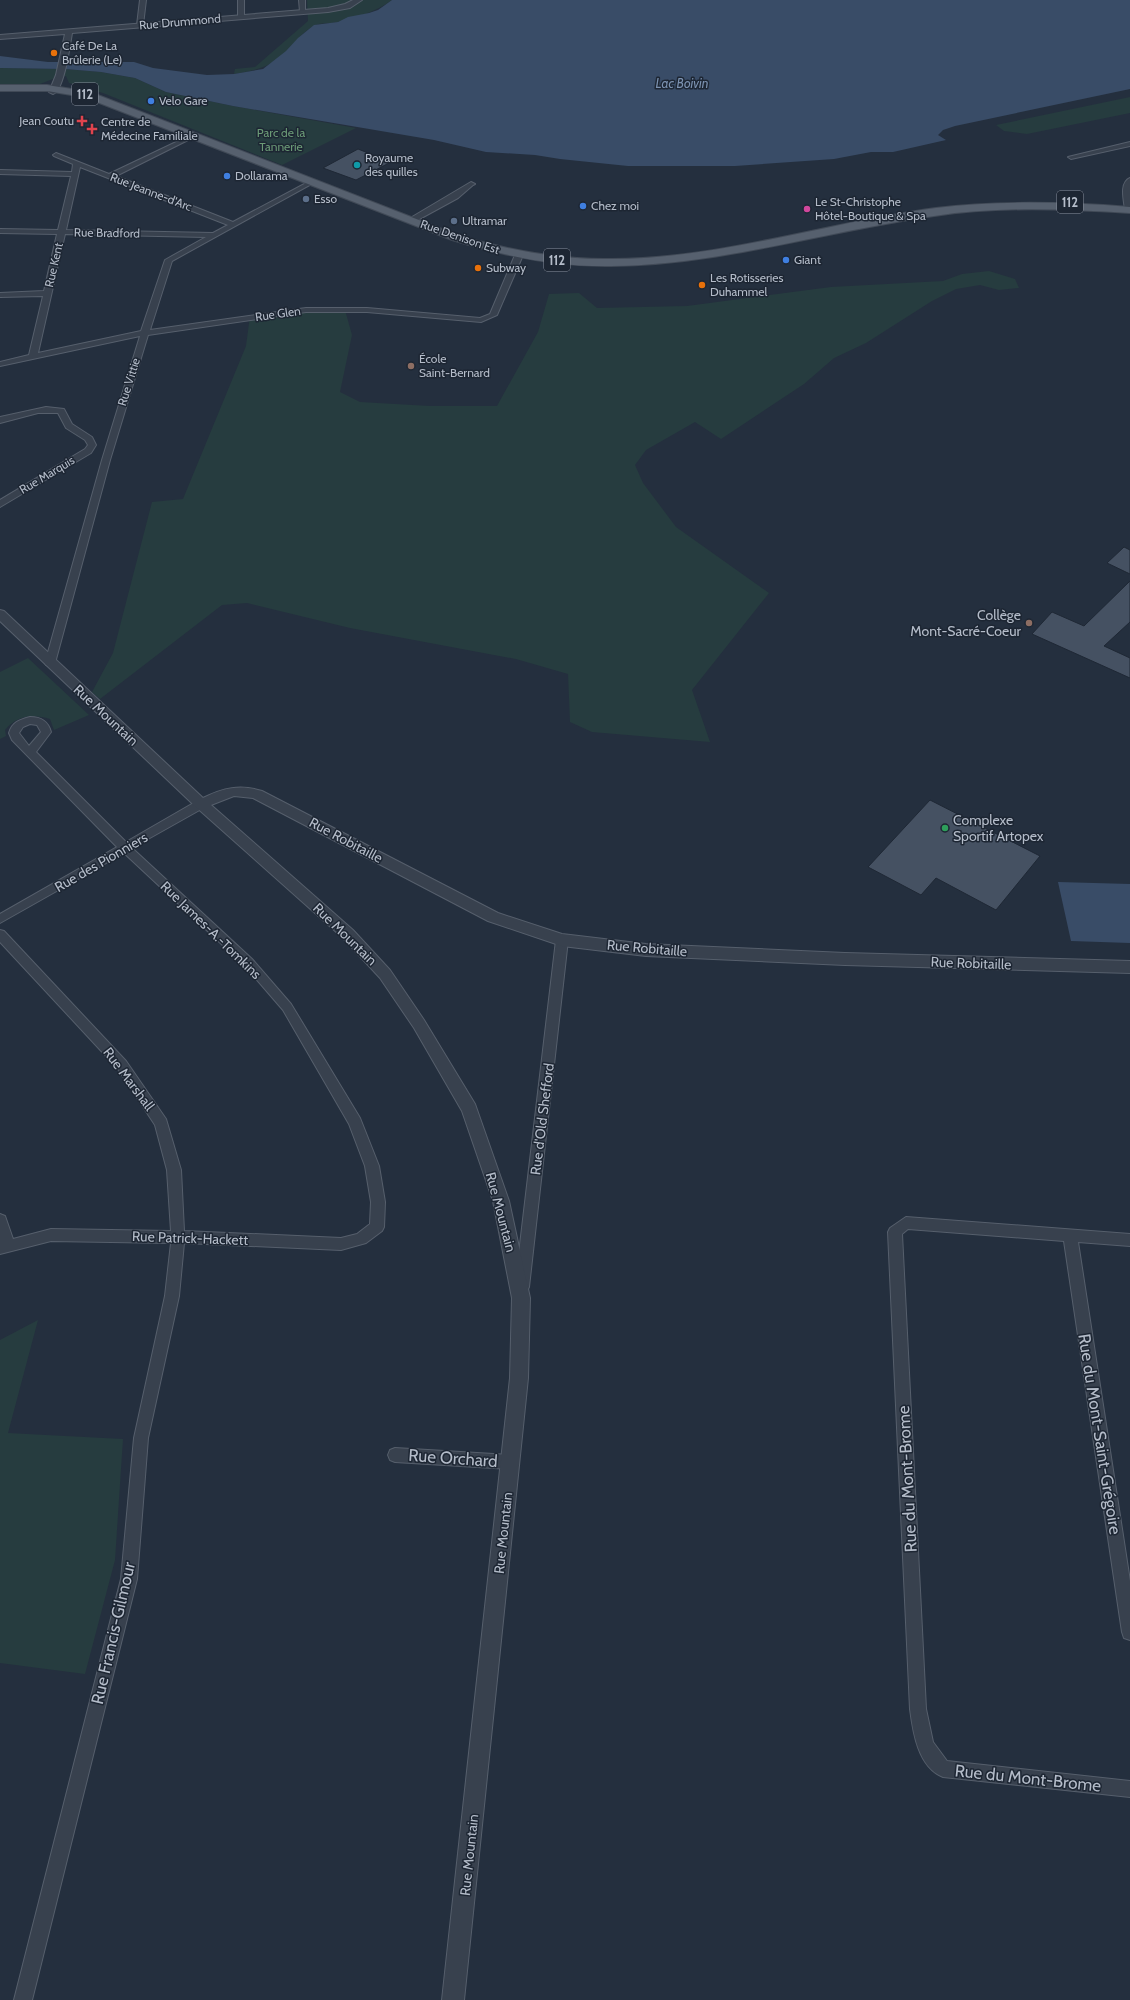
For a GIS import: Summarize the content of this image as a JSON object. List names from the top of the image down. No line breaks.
{"streets":{"main road":["112","Rue Denison Est"],"street":["Rue Drummond","Rue Jeanne-d'Arc","Rue Bradford","Rue Kent","Rue Glen","Rue Vittie","Rue Marquis","Rue Mountain","Rue Robitaille","Rue des Pionniers","Rue James-A.-Tomkins","Rue Marshall","Rue d'Old Shefford","Rue Patrick-Hackett","Rue du Mont-Saint-Grégoire","Rue Orchard","Rue du Mont-Brome","Rue Francis-Gilmour"]},"crossings":[["Rue Jeanne-d'Arc","Rue Vittie"],["Rue Bradford","Rue Kent"],["Rue Bradford","Rue Vittie"],["Rue Denison Est","Rue Glen"],["Rue Denison Est","Rue Vittie"],["Rue Kent","Rue Glen"],["Rue Glen","Rue Vittie"],["Rue Vittie","Rue Mountain"],["Rue Mountain","Rue Robitaille"],["Rue Mountain","Rue des Pionniers"],["Rue Mountain","Rue d'Old Shefford"],["Rue Mountain","Rue Orchard"],["Rue Robitaille","Rue des Pionniers"],["Rue Robitaille","Rue d'Old Shefford"],["Rue des Pionniers","Rue James-A.-Tomkins"],["Rue James-A.-Tomkins","Rue Patrick-Hackett"],["Rue Marshall","Rue Patrick-Hackett"],["Rue Marshall","Rue Francis-Gilmour"],["Rue Patrick-Hackett","Rue Francis-Gilmour"],["Rue du Mont-Saint-Grégoire","Rue du Mont-Brome"]],"water":["Lac Boivin"],"parks":["Parc de la Tannerie"],"places":{"other":["Café De La Brûlerie (Le)","Velo Gare","Royaume des quilles","Dollarama","Esso","Chez moi","Le St-Christophe Hôtel-Boutique & Spa","Ultramar","Giant","Subway","Les Rotisseries Duhammel","École Saint-Bernard","Collège Mont-Sacré-Coeur","Complexe Sportif Artopex"],"health":["Jean Coutu","Centre de Médecine Familiale"]}}
